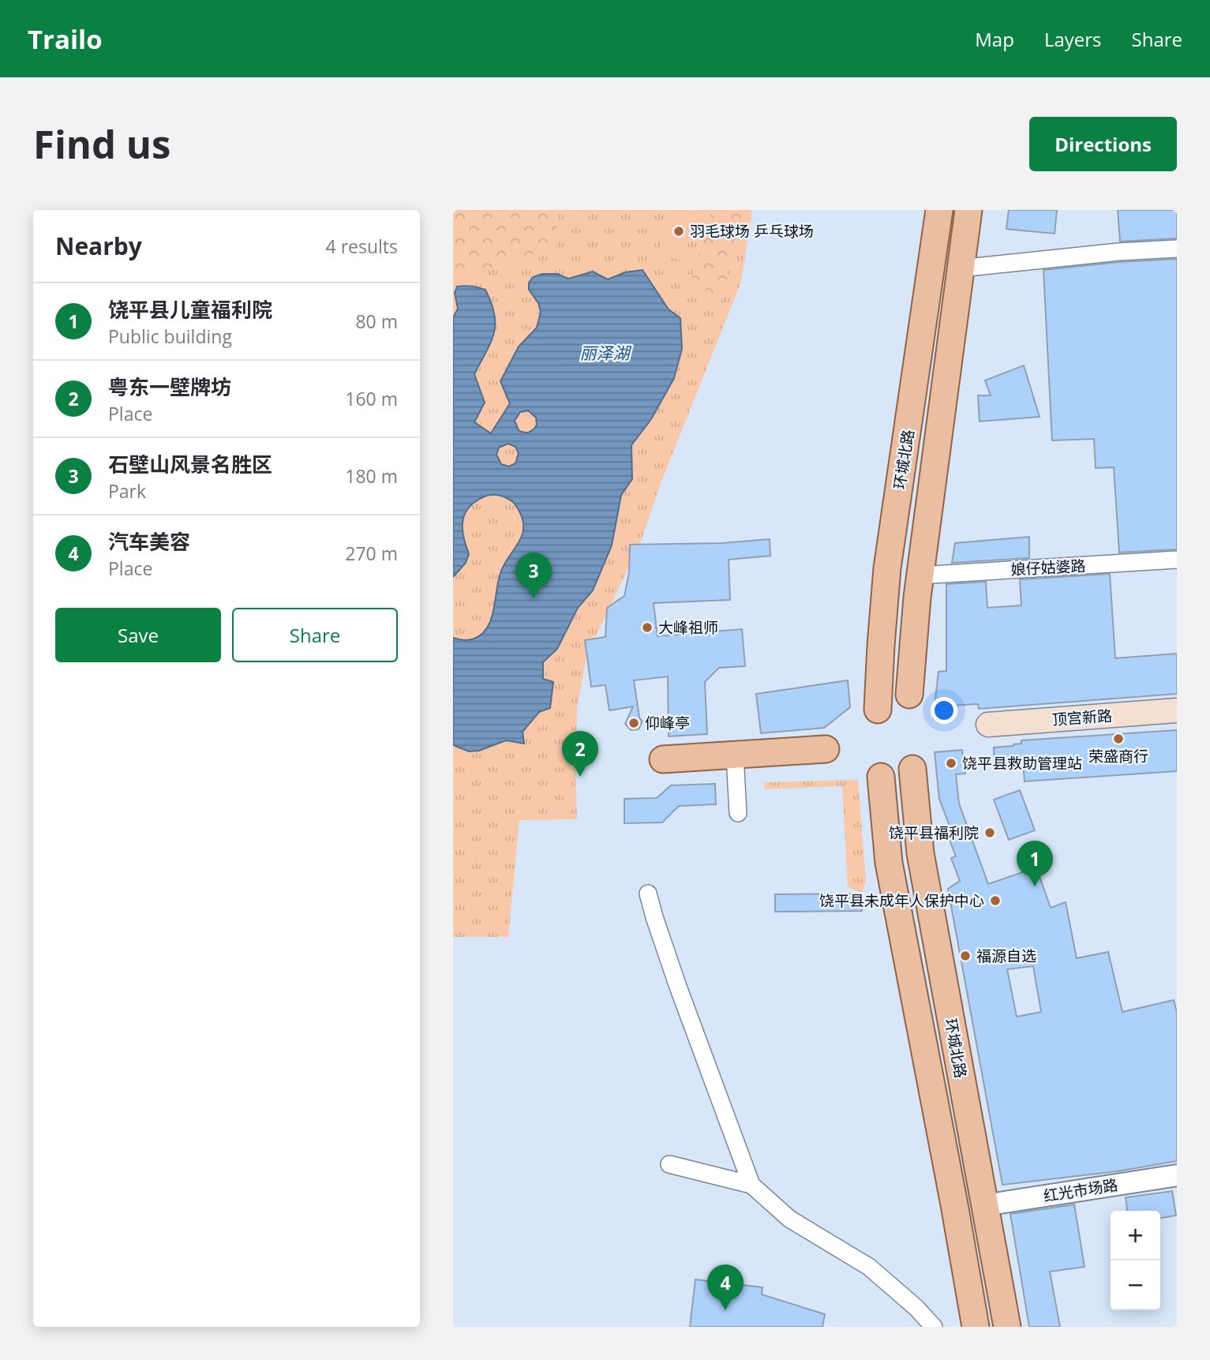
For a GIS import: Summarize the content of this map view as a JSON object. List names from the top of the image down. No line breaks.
{"streets":{"main road":["环城北路","顶宫新路"],"street":["娘仔姑婆路","红光市场路"]},"crossings":[["环城北路","娘仔姑婆路"],["环城北路","红光市场路"]],"water":["丽泽湖"],"places":["羽毛球场 乒乓球场","大峰祖师","仰峰亭","荣盛商行","饶平县救助管理站","饶平县福利院","饶平县未成年人保护中心","福源自选"],"page":{"header":"Trailo","nav":["Map","Layers","Share"],"buttons":["Directions",["Save","Share"]],"title":"Find us","heading":["Nearby","4 results"],"list":[{"mark":"1","name":"饶平县儿童福利院","note":"Public building","value":"80 m"},{"mark":"2","name":"粤东一壁牌坊","note":"Place","value":"160 m"},{"mark":"3","name":"石壁山风景名胜区","note":"Park","value":"180 m"},{"mark":"4","name":"汽车美容","note":"Place","value":"270 m"}],"pins":["3","2","1","4"],"map_buttons":["+","−"]}}
